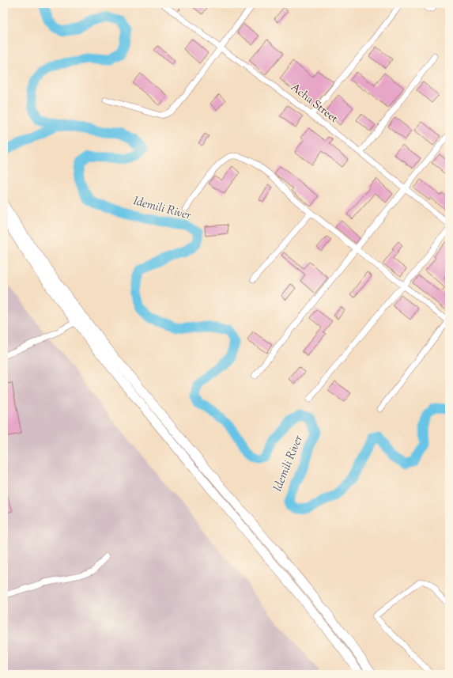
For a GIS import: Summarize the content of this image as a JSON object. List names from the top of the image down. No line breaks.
{"streets":{"street":["Acha Street"]},"water":["Idemili River"]}
